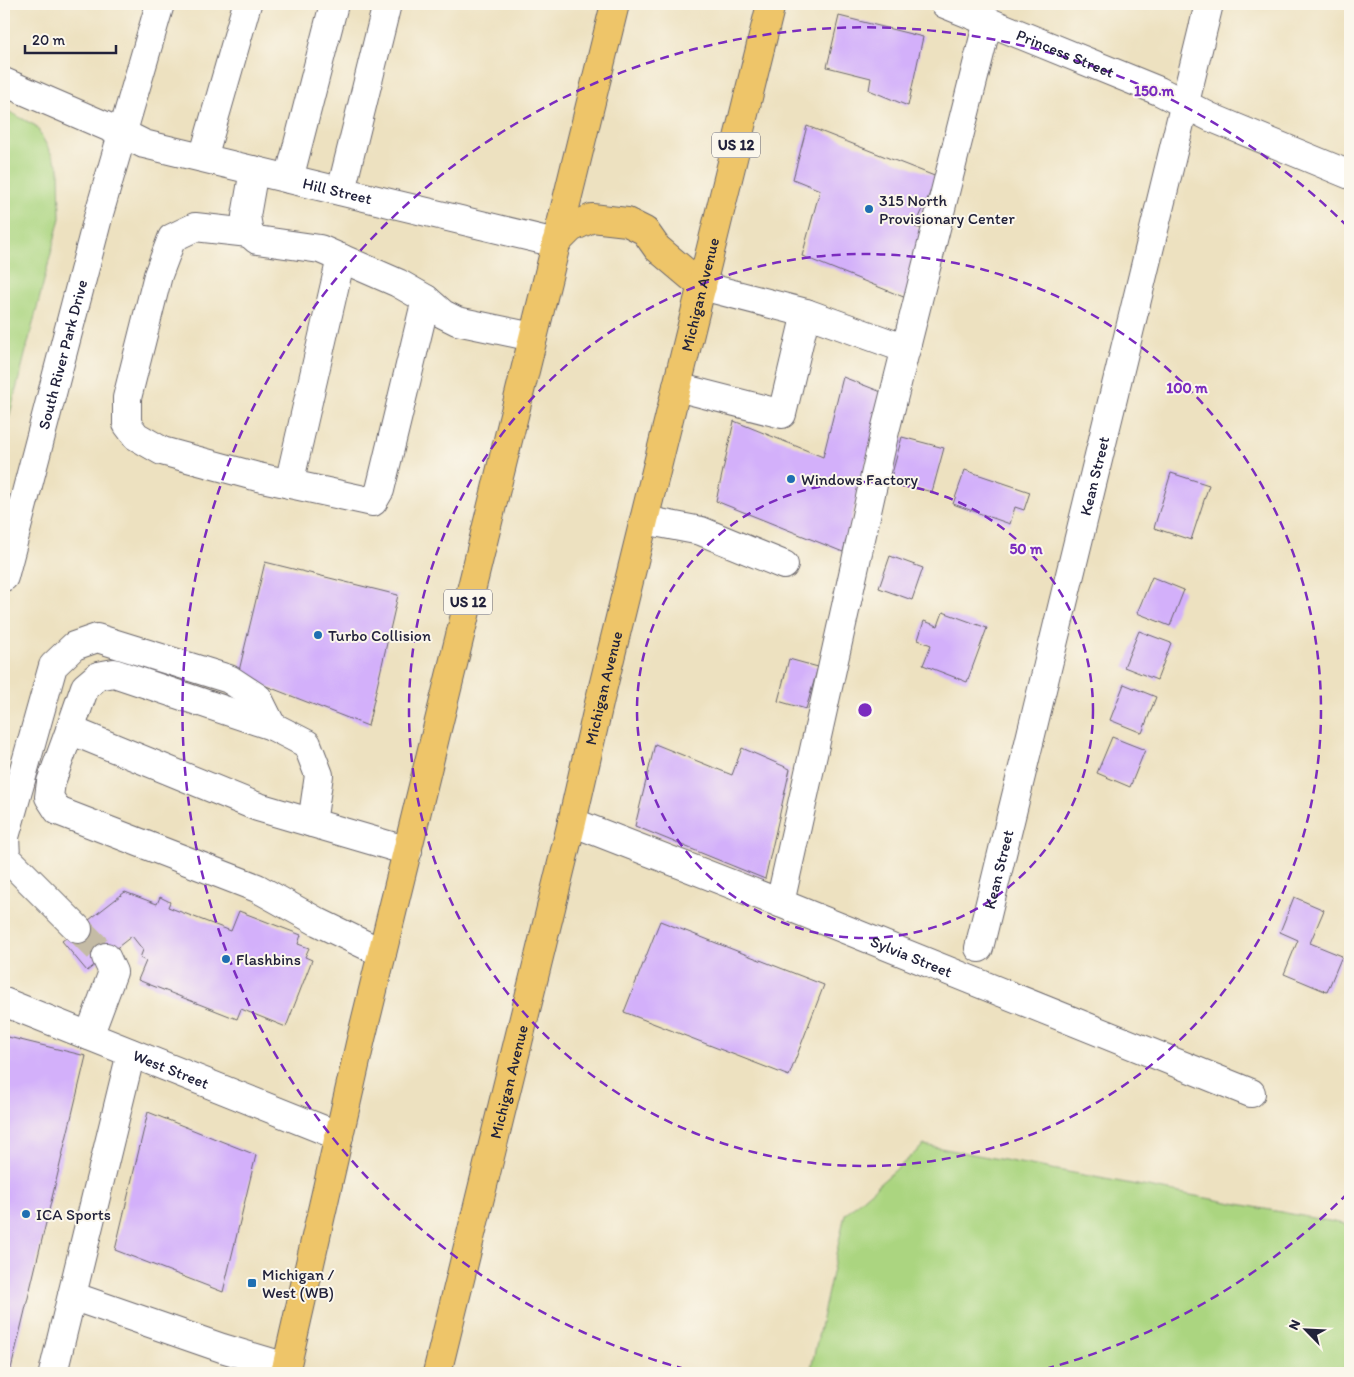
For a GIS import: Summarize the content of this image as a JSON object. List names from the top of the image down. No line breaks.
{"streets":{"main road":["US 12","Michigan Avenue"],"street":["Princess Street","Hill Street","South River Park Drive","Kean Street","Sylvia Street","West Street"]},"crossings":[["Princess Street","Kean Street"],["US 12","Hill Street"],["US 12","West Street"],["Hill Street","South River Park Drive"],["Michigan Avenue","Sylvia Street"]],"places":{"other":["315 North Provisionary Center","Windows Factory","Turbo Collision","Flashbins","ICA Sports"],"transit":["Michigan / West (WB)"]},"scale_bar":"20 m","north":"top left","rings":["150 m","100 m","50 m"]}
